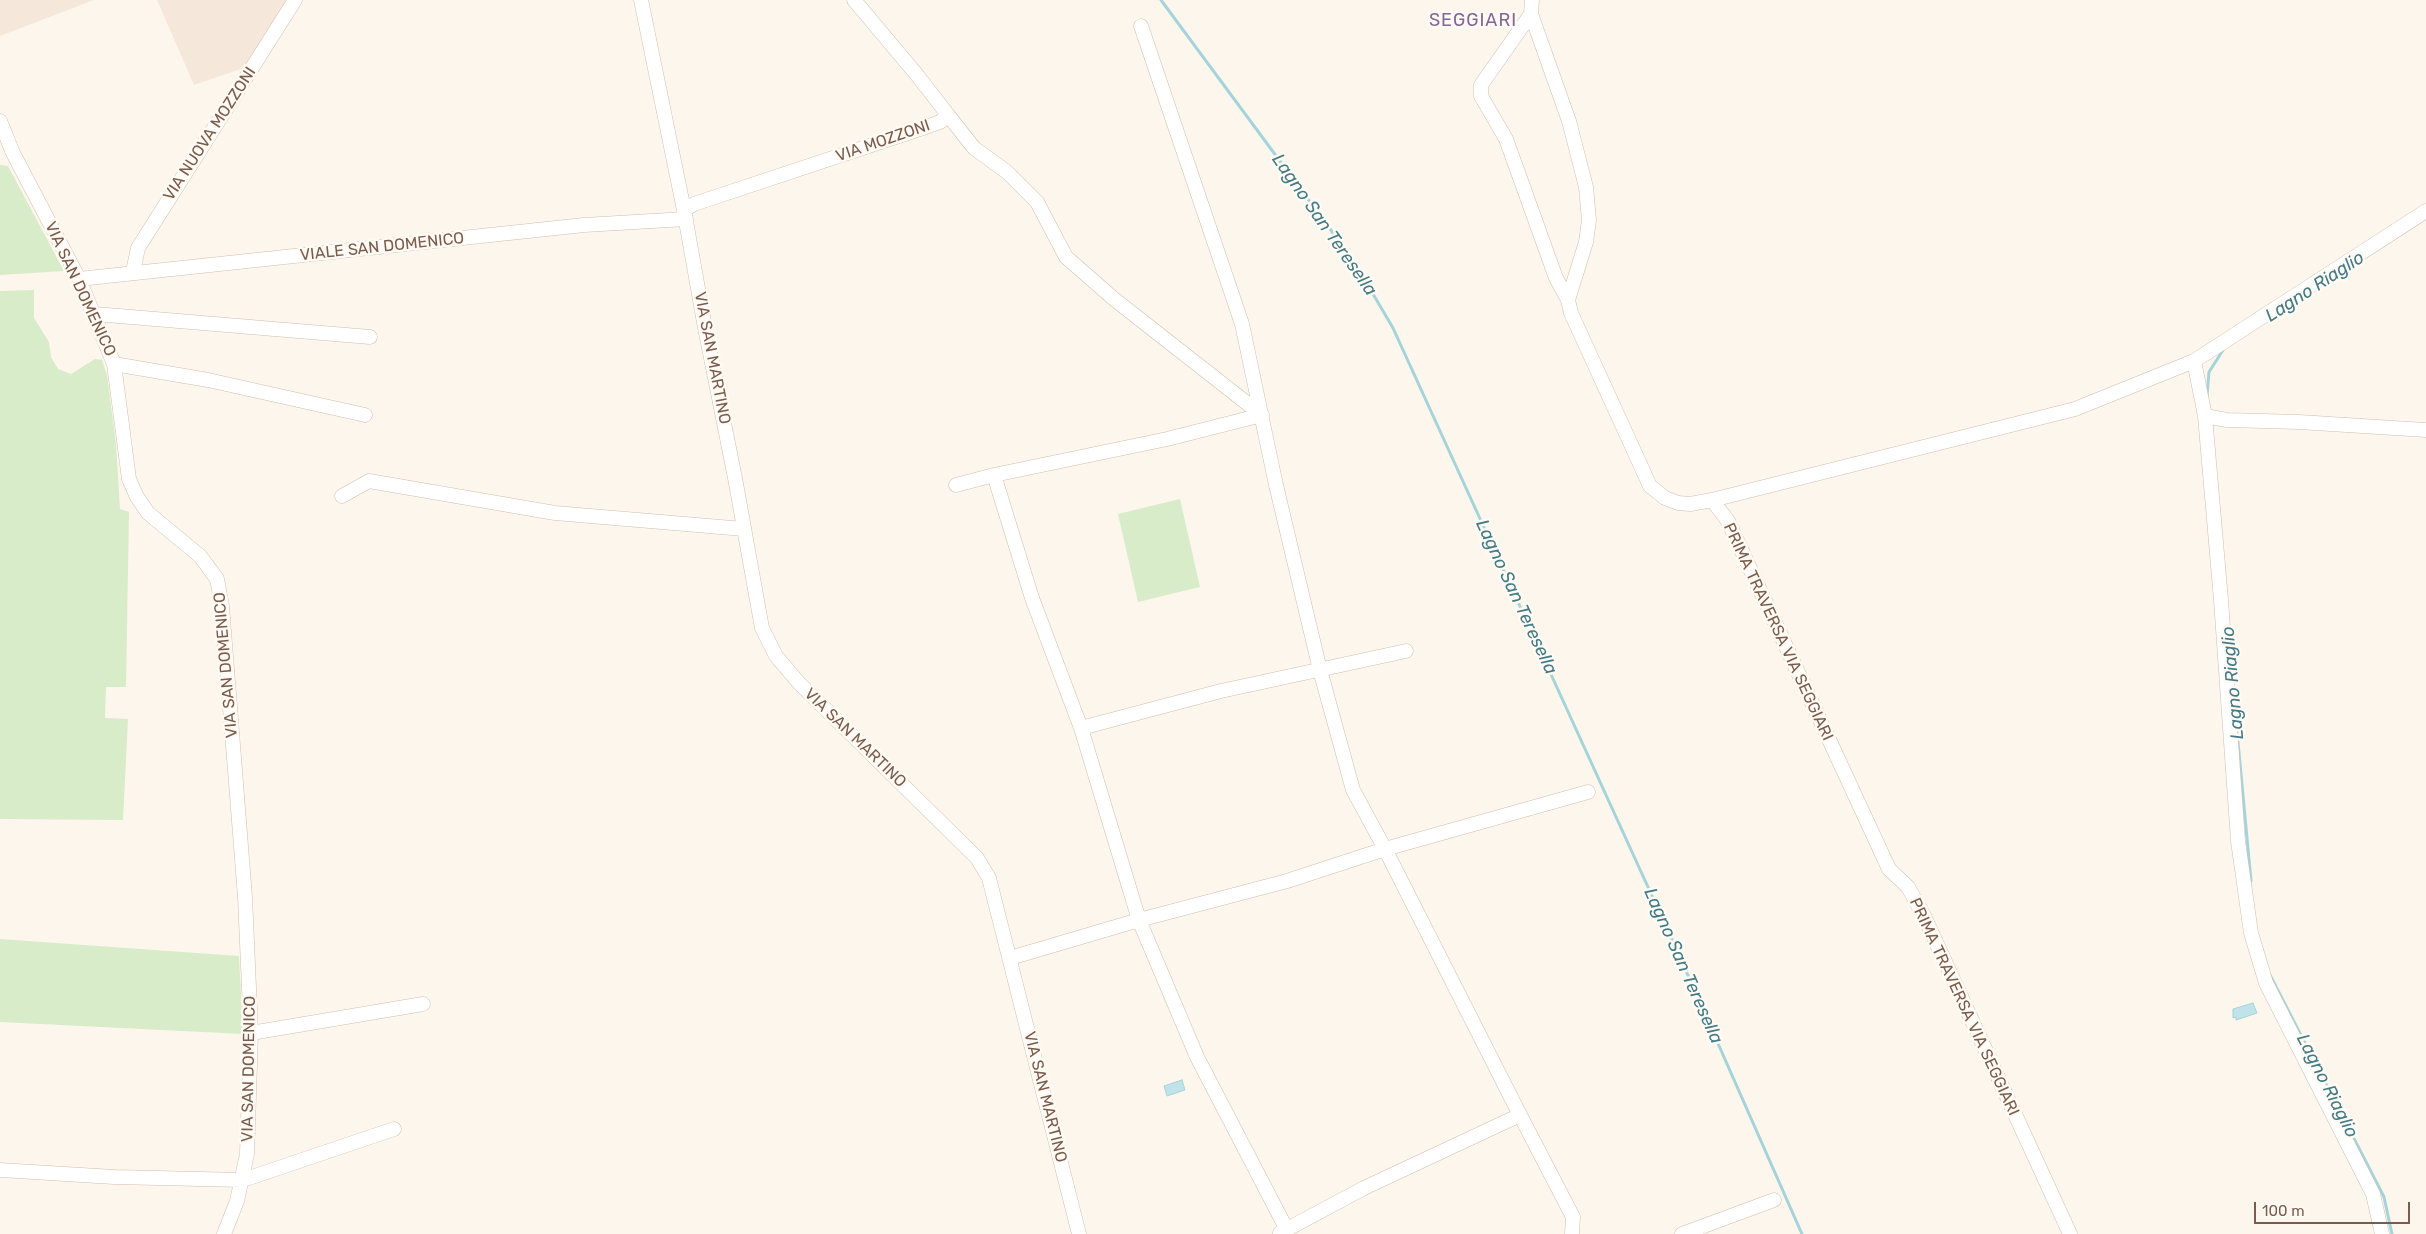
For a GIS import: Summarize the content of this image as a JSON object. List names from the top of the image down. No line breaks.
{"streets":{"street":["VIA NUOVA MOZZONI","VIA MOZZONI","VIALE SAN DOMENICO","VIA SAN DOMENICO","VIA SAN MARTINO","PRIMA TRAVERSA VIA SEGGIARI"]},"crossings":[["VIA NUOVA MOZZONI","VIALE SAN DOMENICO"],["VIA MOZZONI","VIALE SAN DOMENICO"],["VIA MOZZONI","VIA SAN MARTINO"],["VIALE SAN DOMENICO","VIA SAN DOMENICO"],["VIALE SAN DOMENICO","VIA SAN MARTINO"]],"districts":["SEGGIARI"],"water":["Lagno San Teresella","Lagno Riaglio"],"scale_bar":"100 m"}
